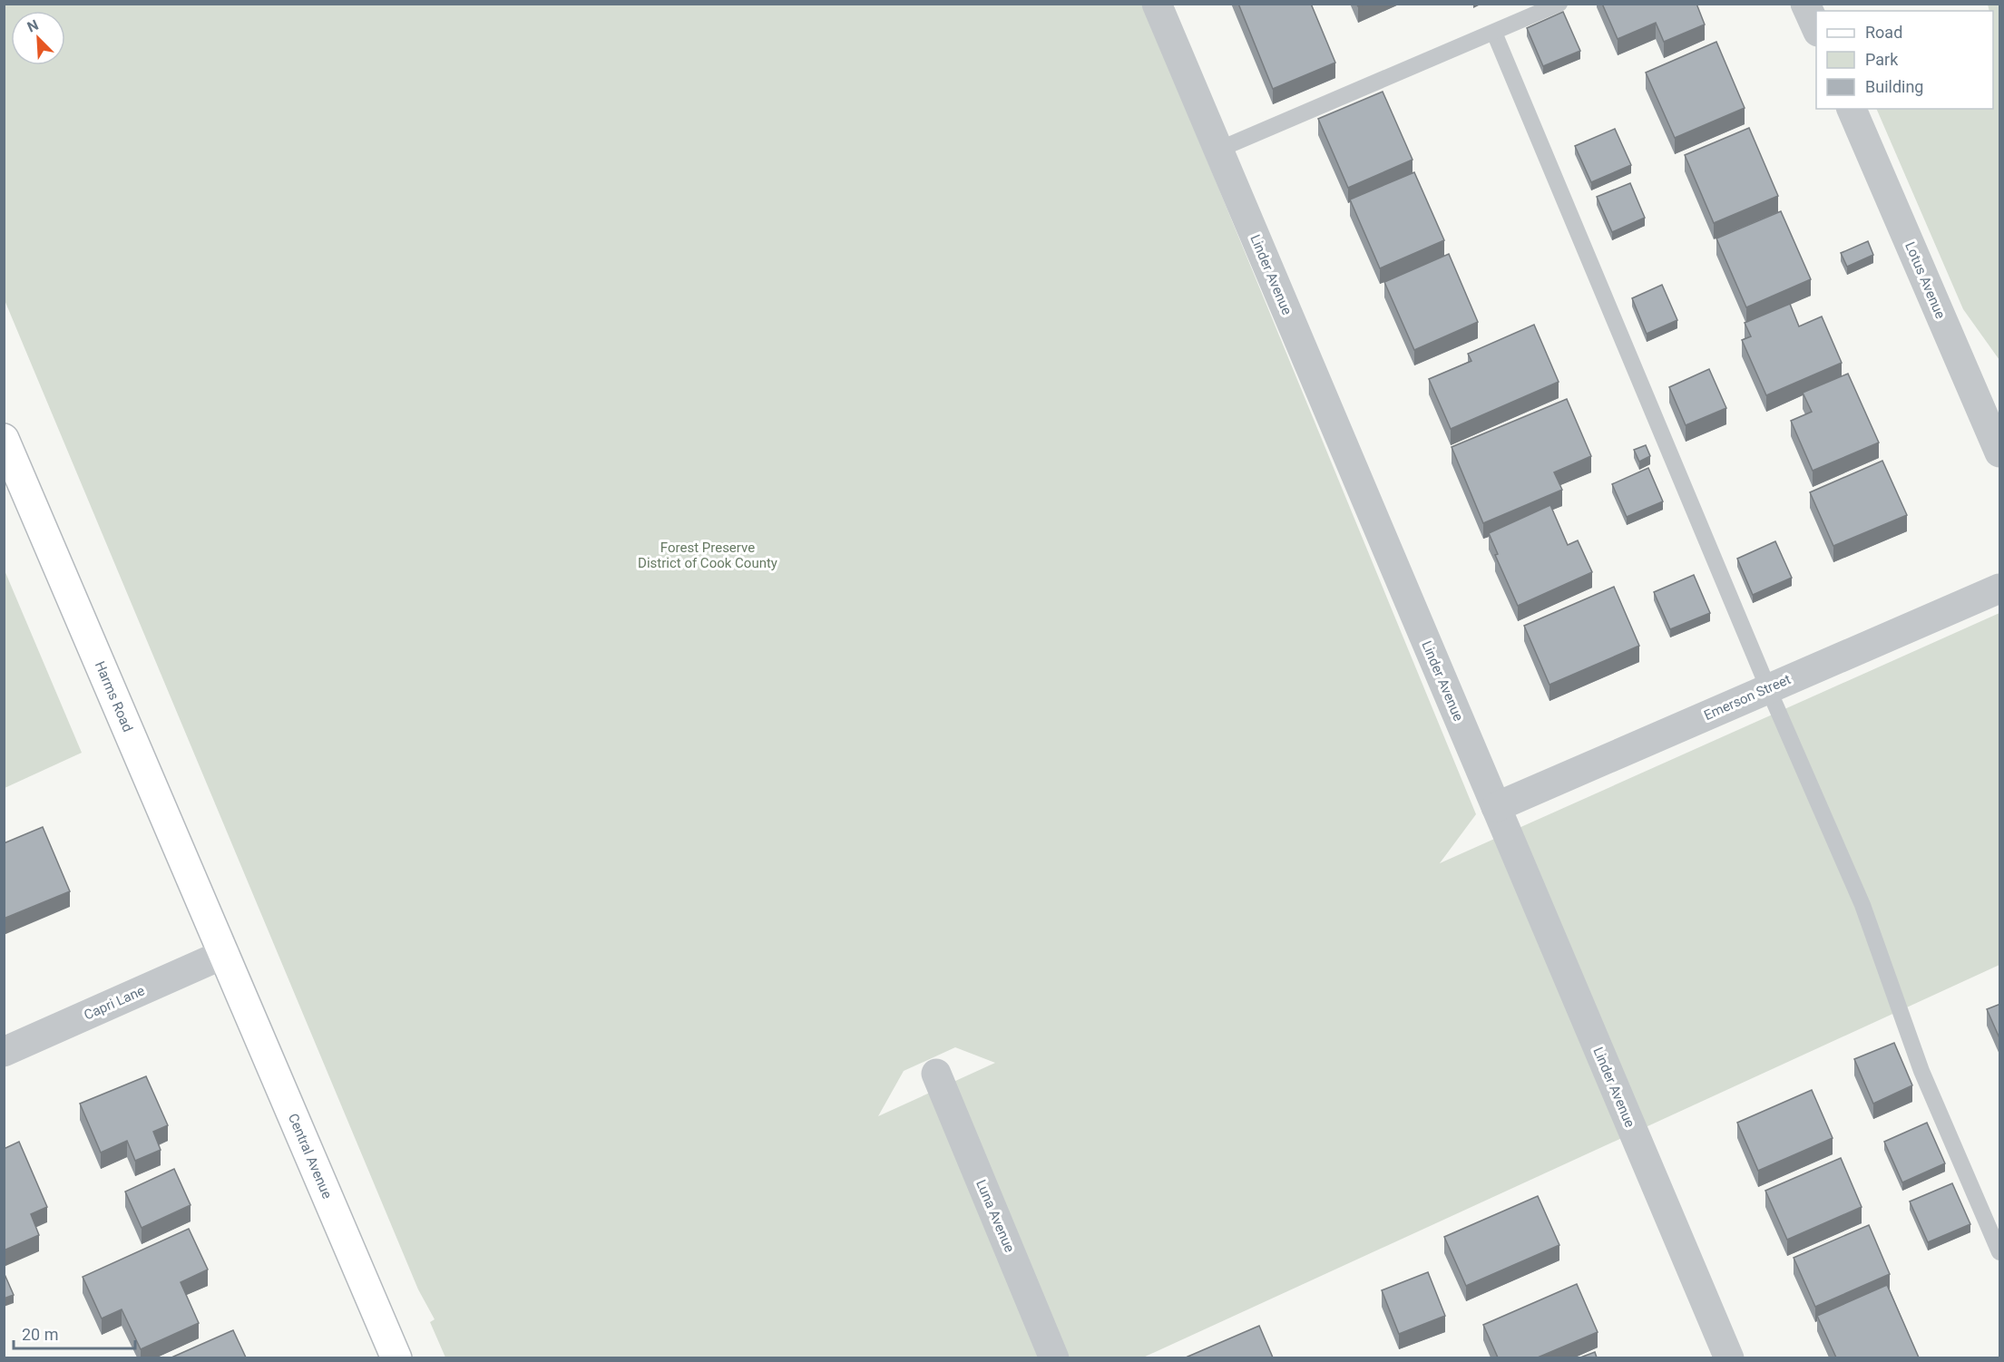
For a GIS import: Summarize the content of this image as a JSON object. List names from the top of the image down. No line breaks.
{"streets":{"main road":["Harms Road","Central Avenue"],"street":["Linder Avenue","Lotus Avenue","Emerson Street","Capri Lane","Luna Avenue"]},"crossings":[["Linder Avenue","Emerson Street"],["Harms Road","Capri Lane"],["Harms Road","Central Avenue"],["Capri Lane","Central Avenue"]],"parks":["Forest Preserve District of Cook County"],"legend":["Road","Park","Building"],"scale_bar":"20 m","north":"top left"}
